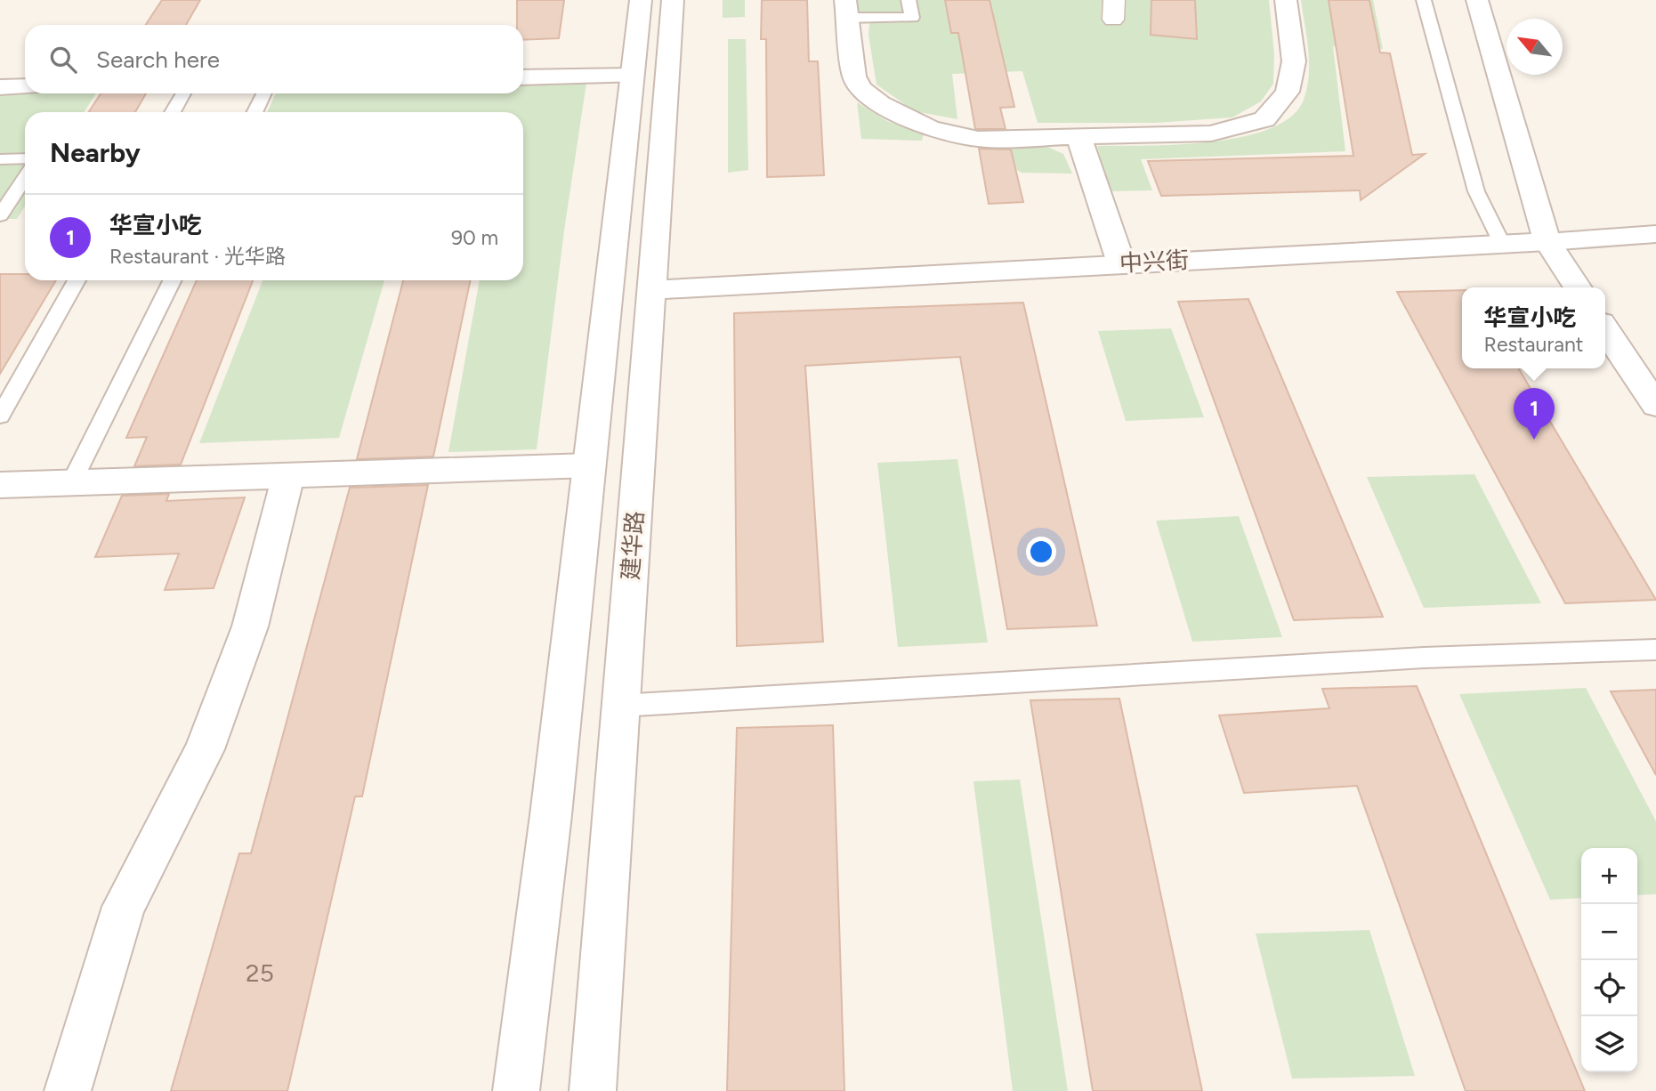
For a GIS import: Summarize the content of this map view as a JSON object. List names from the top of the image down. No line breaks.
{"streets":{"street":["中兴街","建华路"]},"crossings":[["中兴街","建华路"]],"house_numbers":["25"],"north":"top left","page":{"search":"Search here","heading":"Nearby","list":[{"mark":"1","name":"华宣小吃","note":"Restaurant · 光华路","value":"90 m"}],"popup":["华宣小吃","Restaurant"],"pins":"1","map_buttons":["+","−"]}}
